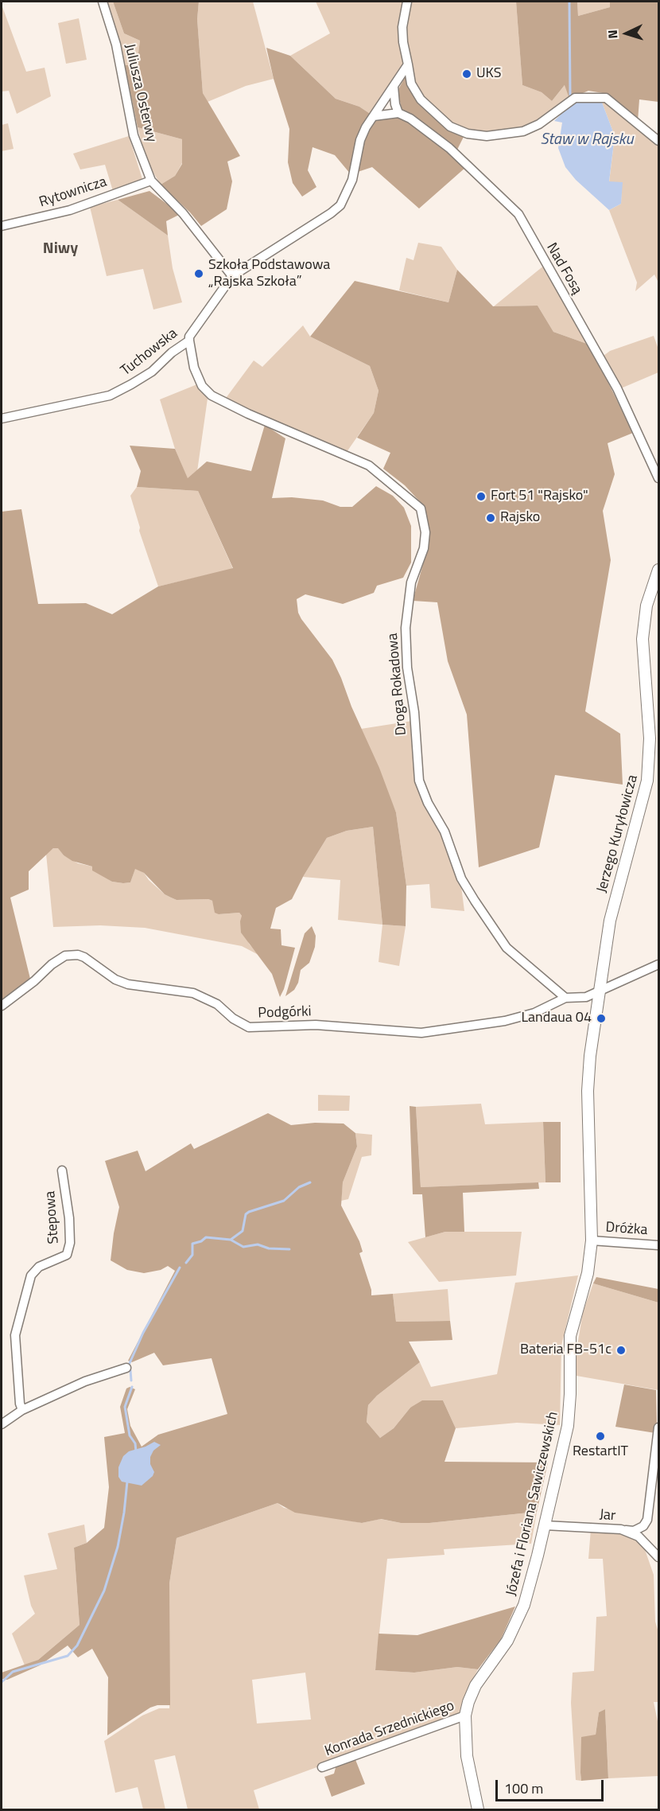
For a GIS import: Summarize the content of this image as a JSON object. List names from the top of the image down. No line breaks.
{"streets":{"street":["Juliusza Osterwy","Rytownicza","Nad Fosą","Tuchowska","Droga Rokadowa","Jerzego Kuryłowicza","Podgórki","Stepowa","Dróżka","Józefa i Floriana Sawiczewskich","Jar","Konrada Srzednickiego"]},"crossings":[["Juliusza Osterwy","Rytownicza"],["Juliusza Osterwy","Tuchowska"],["Tuchowska","Droga Rokadowa"],["Droga Rokadowa","Podgórki"],["Jerzego Kuryłowicza","Podgórki"],["Jerzego Kuryłowicza","Józefa i Floriana Sawiczewskich"],["Podgórki","Józefa i Floriana Sawiczewskich"],["Dróżka","Józefa i Floriana Sawiczewskich"],["Józefa i Floriana Sawiczewskich","Jar"],["Józefa i Floriana Sawiczewskich","Konrada Srzednickiego"]],"districts":["Niwy"],"water":["Staw w Rajsku"],"places":["UKS","Szkoła Podstawowa „Rajska Szkoła”","Fort 51 \"Rajsko\"","Rajsko","Landaua 04","Bateria FB-51c","RestartIT"],"scale_bar":"100 m","north":"left"}
